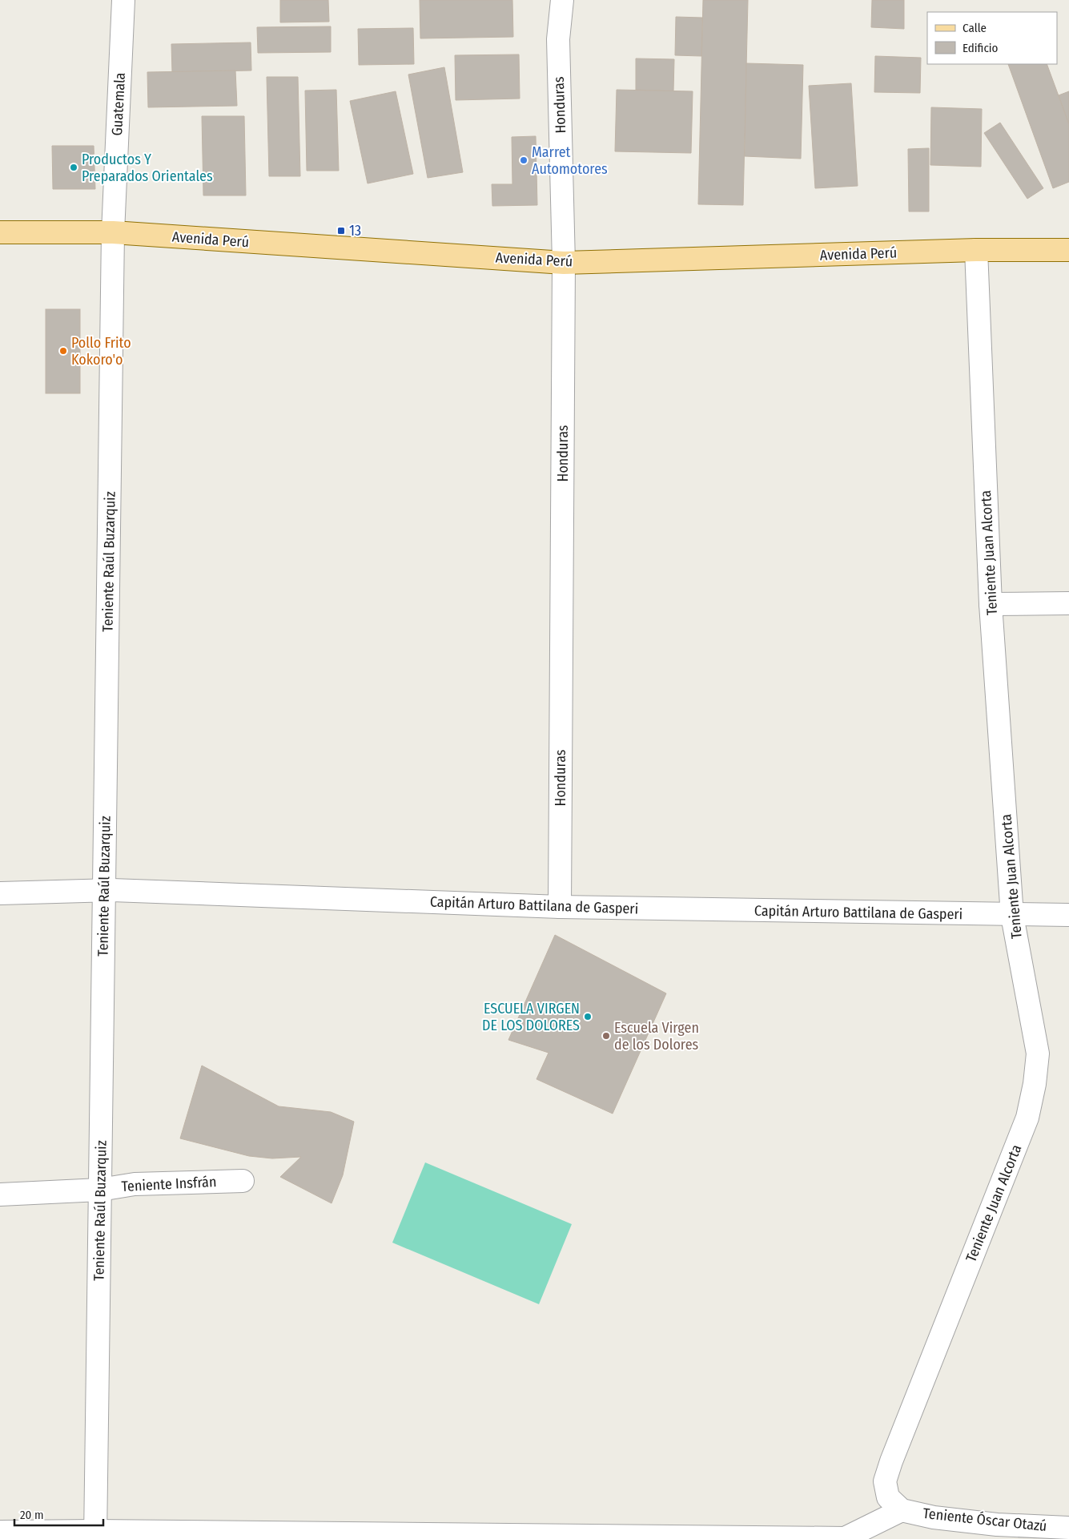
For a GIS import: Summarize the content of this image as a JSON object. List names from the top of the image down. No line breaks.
{"streets":{"main road":["Avenida Perú"],"street":["Guatemala","Honduras","Teniente Juan Alcorta","Teniente Raúl Buzarquiz","Capitán Arturo Battilana de Gasperi","Teniente Insfrán","Teniente Óscar Otazú"]},"crossings":[["Guatemala","Avenida Perú"],["Guatemala","Teniente Raúl Buzarquiz"],["Honduras","Avenida Perú"],["Honduras","Capitán Arturo Battilana de Gasperi"],["Avenida Perú","Teniente Juan Alcorta"],["Avenida Perú","Teniente Raúl Buzarquiz"],["Teniente Juan Alcorta","Capitán Arturo Battilana de Gasperi"],["Teniente Juan Alcorta","Teniente Óscar Otazú"],["Teniente Raúl Buzarquiz","Capitán Arturo Battilana de Gasperi"],["Teniente Raúl Buzarquiz","Teniente Insfrán"]],"places":{"other":["Marret Automotores","Productos Y Preparados Orientales","Pollo Frito Kokoro'o","ESCUELA VIRGEN DE LOS DOLORES","Escuela Virgen de los Dolores"],"transit":["13"]},"legend":["Calle","Edificio"],"scale_bar":"20 m"}
